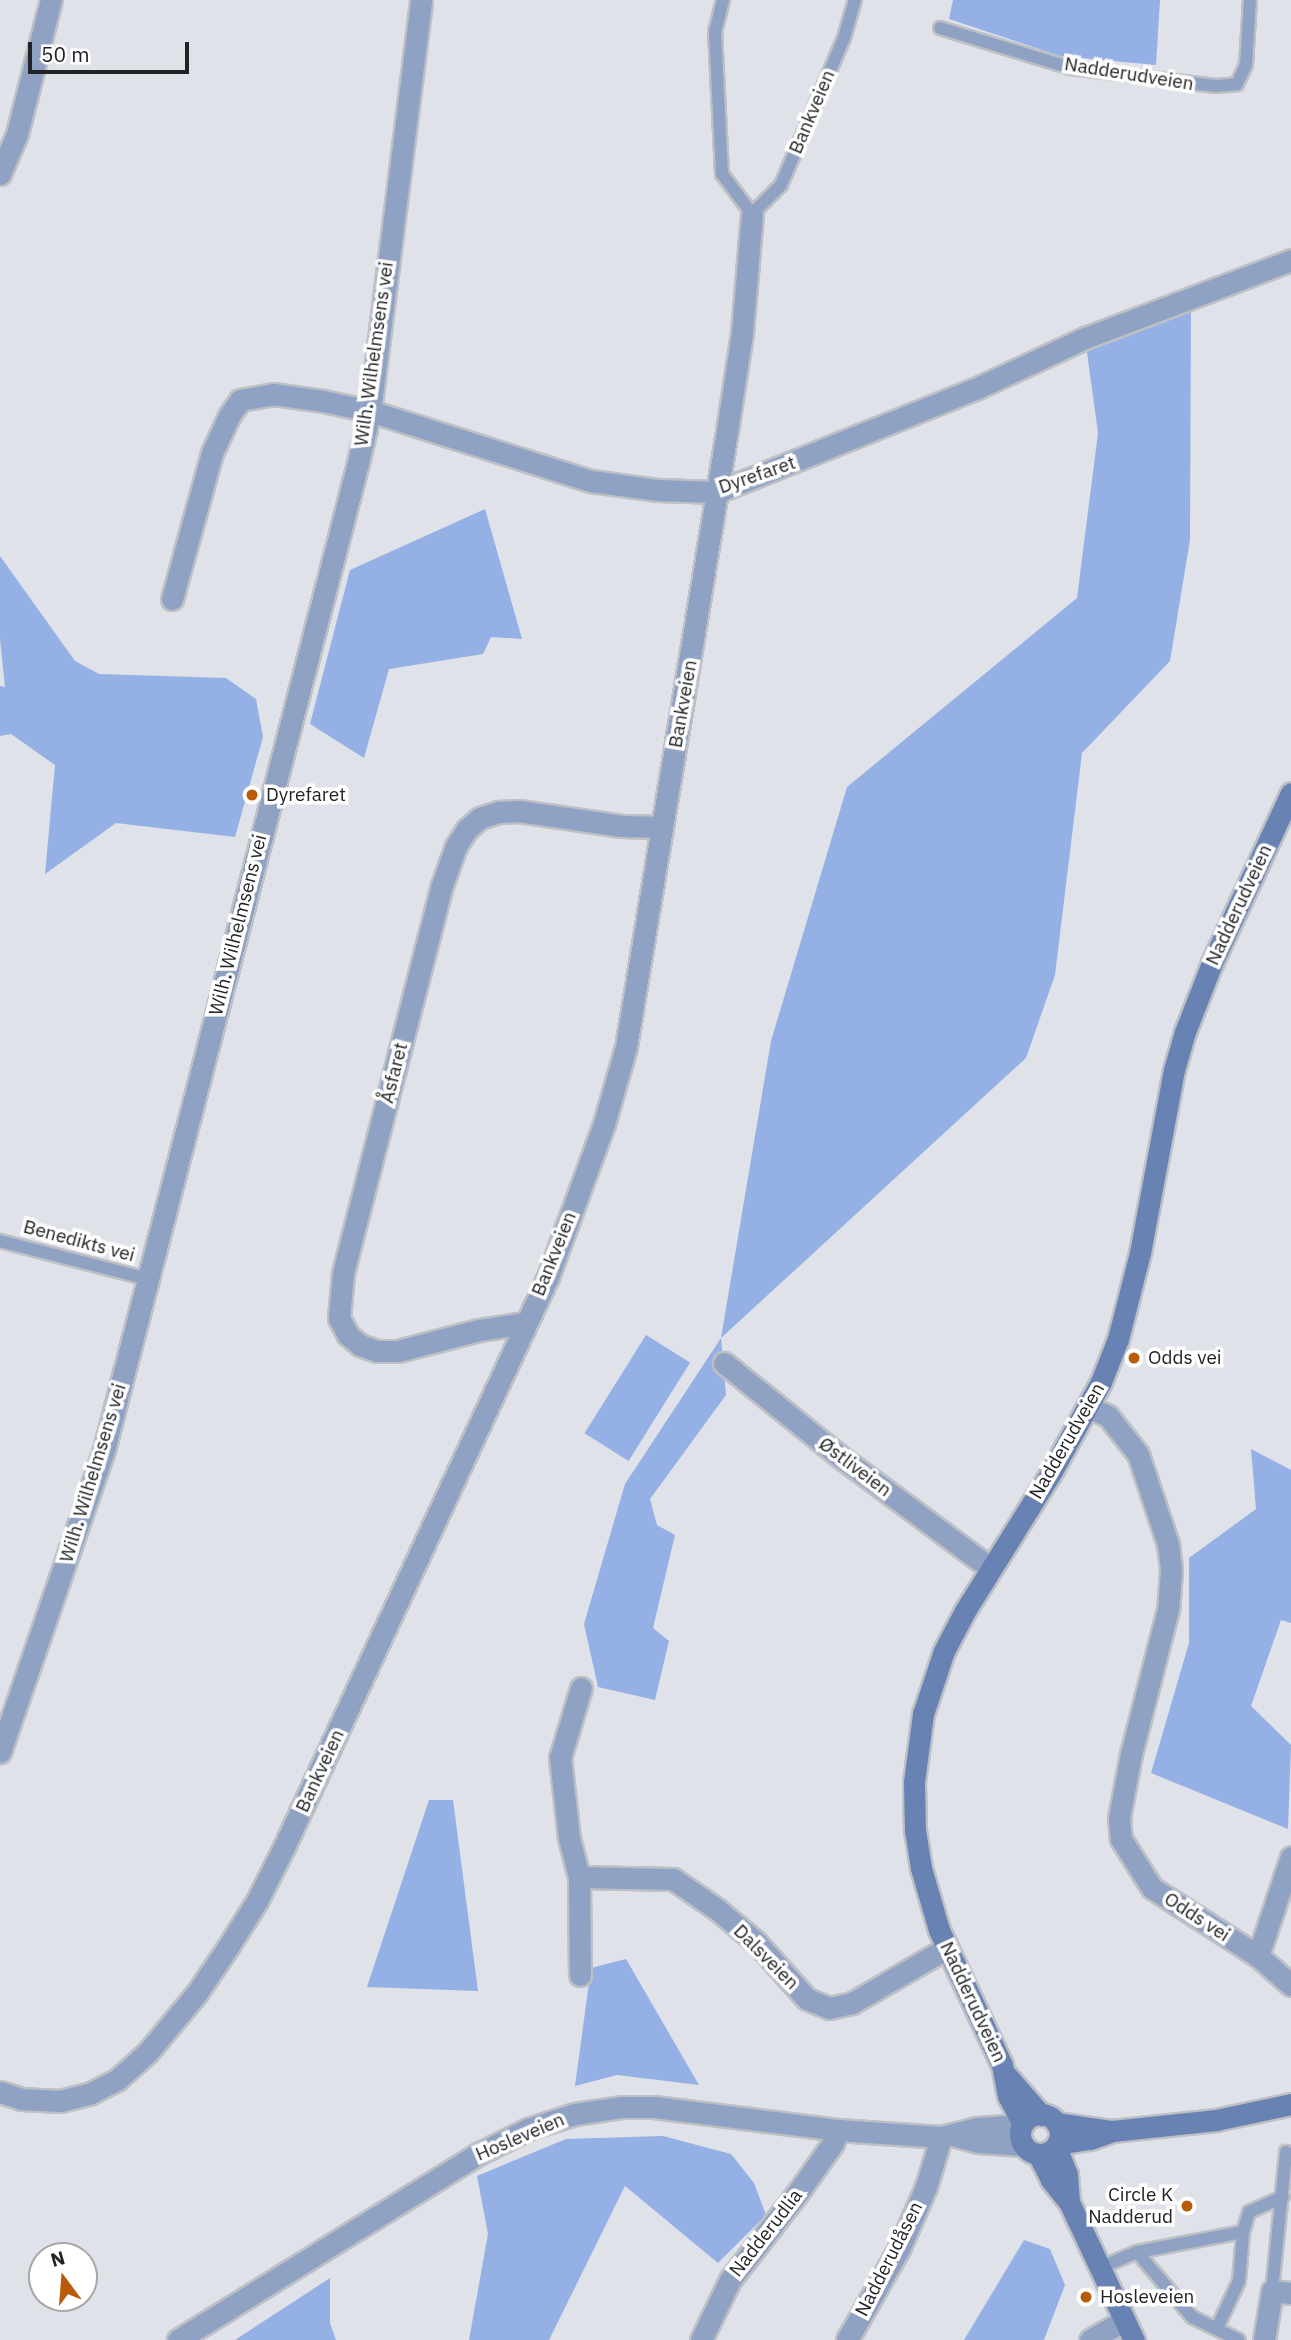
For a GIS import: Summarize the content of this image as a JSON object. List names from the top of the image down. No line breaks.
{"streets":{"main road":["Nadderudveien","Hosleveien"],"street":["Bankveien","Wilh. Wilhelmsens vei","Dyrefaret","Åsfaret","Østliveien","Odds vei","Dalsveien","Nadderudlia","Nadderudåsen"],"lane":["Benedikts vei"]},"crossings":[["Nadderudveien","Østliveien"],["Nadderudveien","Odds vei"],["Nadderudveien","Dalsveien"],["Nadderudveien","Hosleveien"],["Bankveien","Dyrefaret"],["Bankveien","Åsfaret"],["Wilh. Wilhelmsens vei","Dyrefaret"],["Wilh. Wilhelmsens vei","Benedikts vei"],["Hosleveien","Nadderudlia"],["Hosleveien","Nadderudåsen"]],"places":["Dyrefaret","Odds vei","Circle K Nadderud","Hosleveien"],"scale_bar":"50 m","north":"top"}
